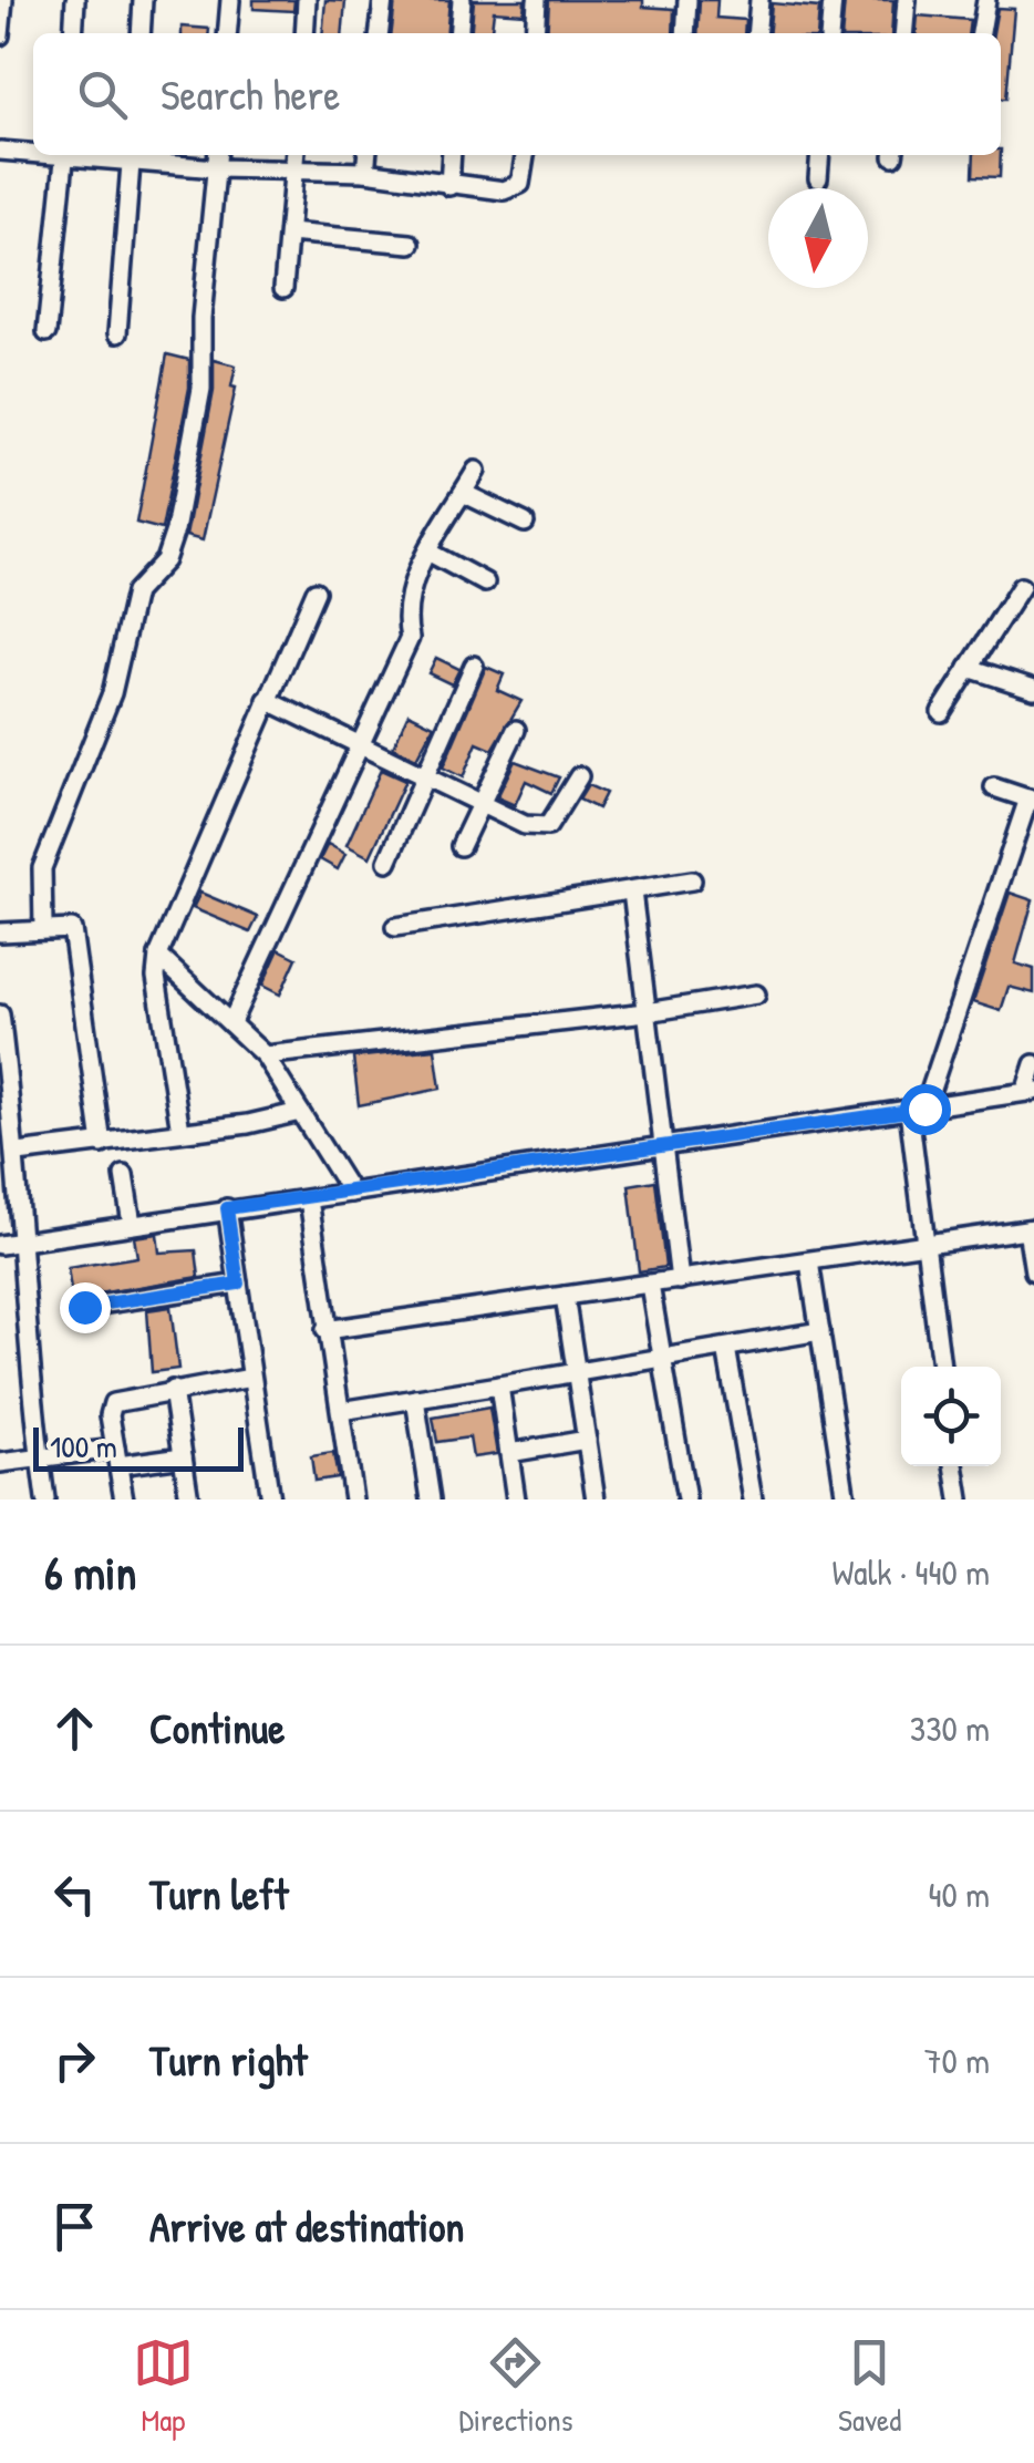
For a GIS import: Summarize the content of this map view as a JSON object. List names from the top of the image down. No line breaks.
{"scale_bar":"100 m","north":"bottom","page":{"search":"Search here","scale":"100 m","heading":["6 min","Walk · 440 m"],"list":[["Continue","330 m"],["Turn left","40 m"],["Turn right","70 m"],"Arrive at destination"],"nav":["Map","Directions","Saved"]}}
